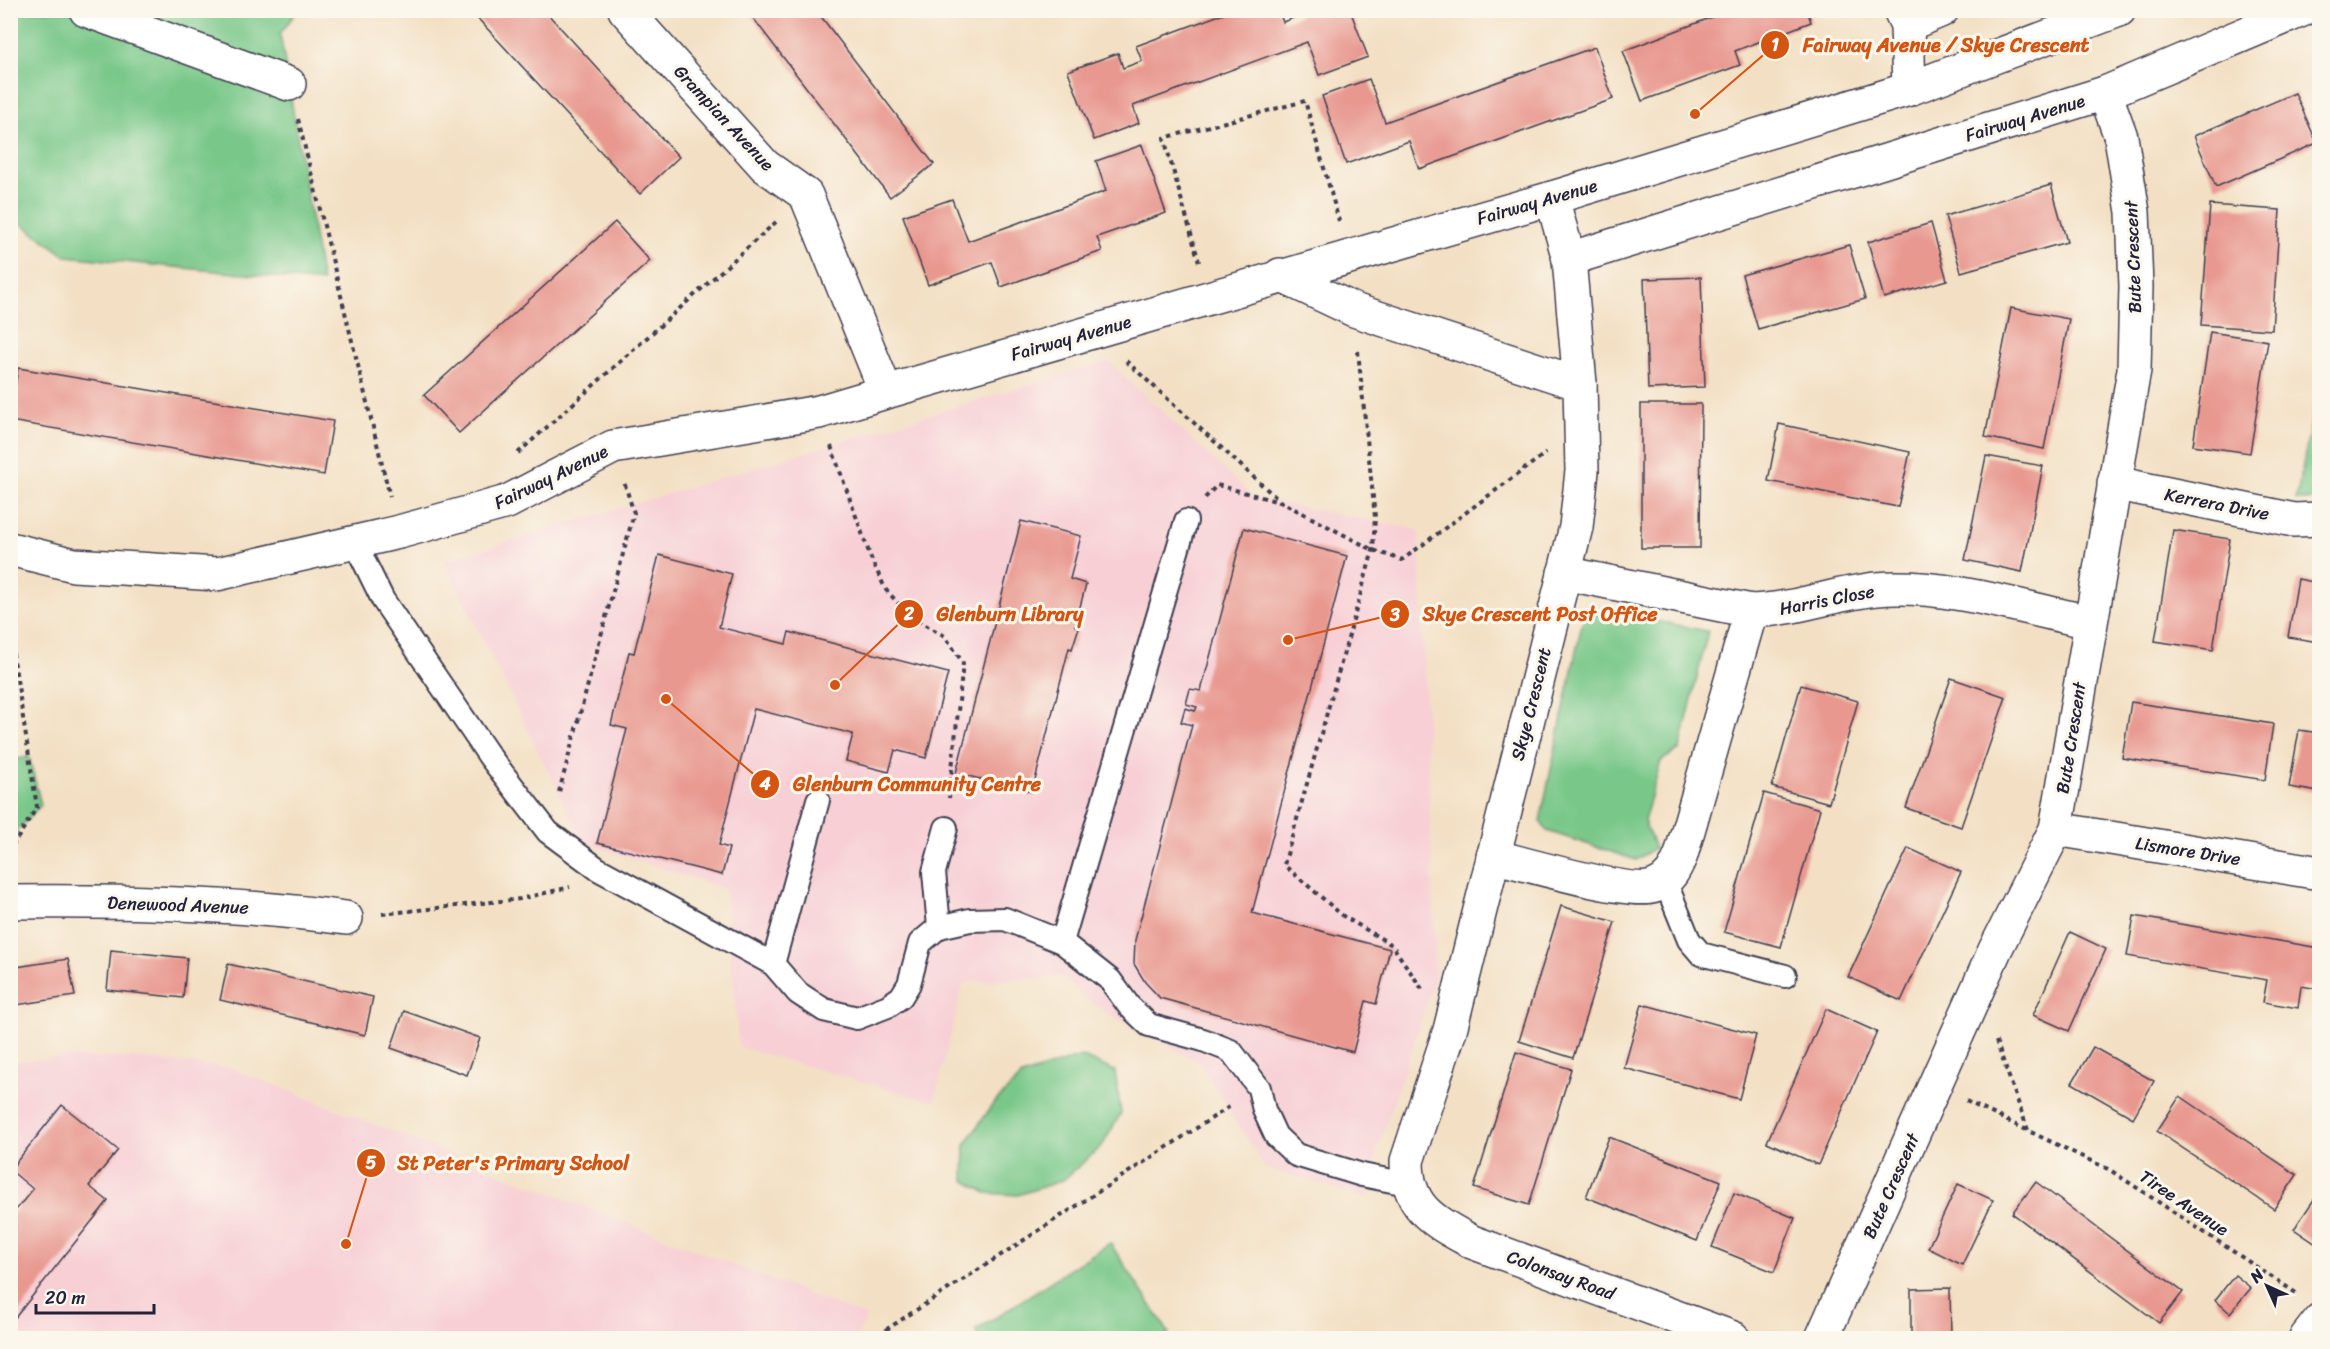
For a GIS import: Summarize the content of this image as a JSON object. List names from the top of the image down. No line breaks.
{"streets":{"street":["Grampian Avenue","Fairway Avenue","Bute Crescent","Kerrera Drive","Harris Close","Skye Crescent","Lismore Drive","Denewood Avenue","Colonsay Road"],"path":["Tiree Avenue"]},"crossings":[["Fairway Avenue","Bute Crescent"],["Fairway Avenue","Skye Crescent"],["Bute Crescent","Kerrera Drive"],["Bute Crescent","Harris Close"],["Bute Crescent","Lismore Drive"],["Bute Crescent","Tiree Avenue"],["Harris Close","Skye Crescent"],["Skye Crescent","Colonsay Road"]],"places":["Fairway Avenue / Skye Crescent","Skye Crescent Post Office","Glenburn Library","Glenburn Community Centre","St Peter's Primary School"],"scale_bar":"20 m","north":"top left"}
